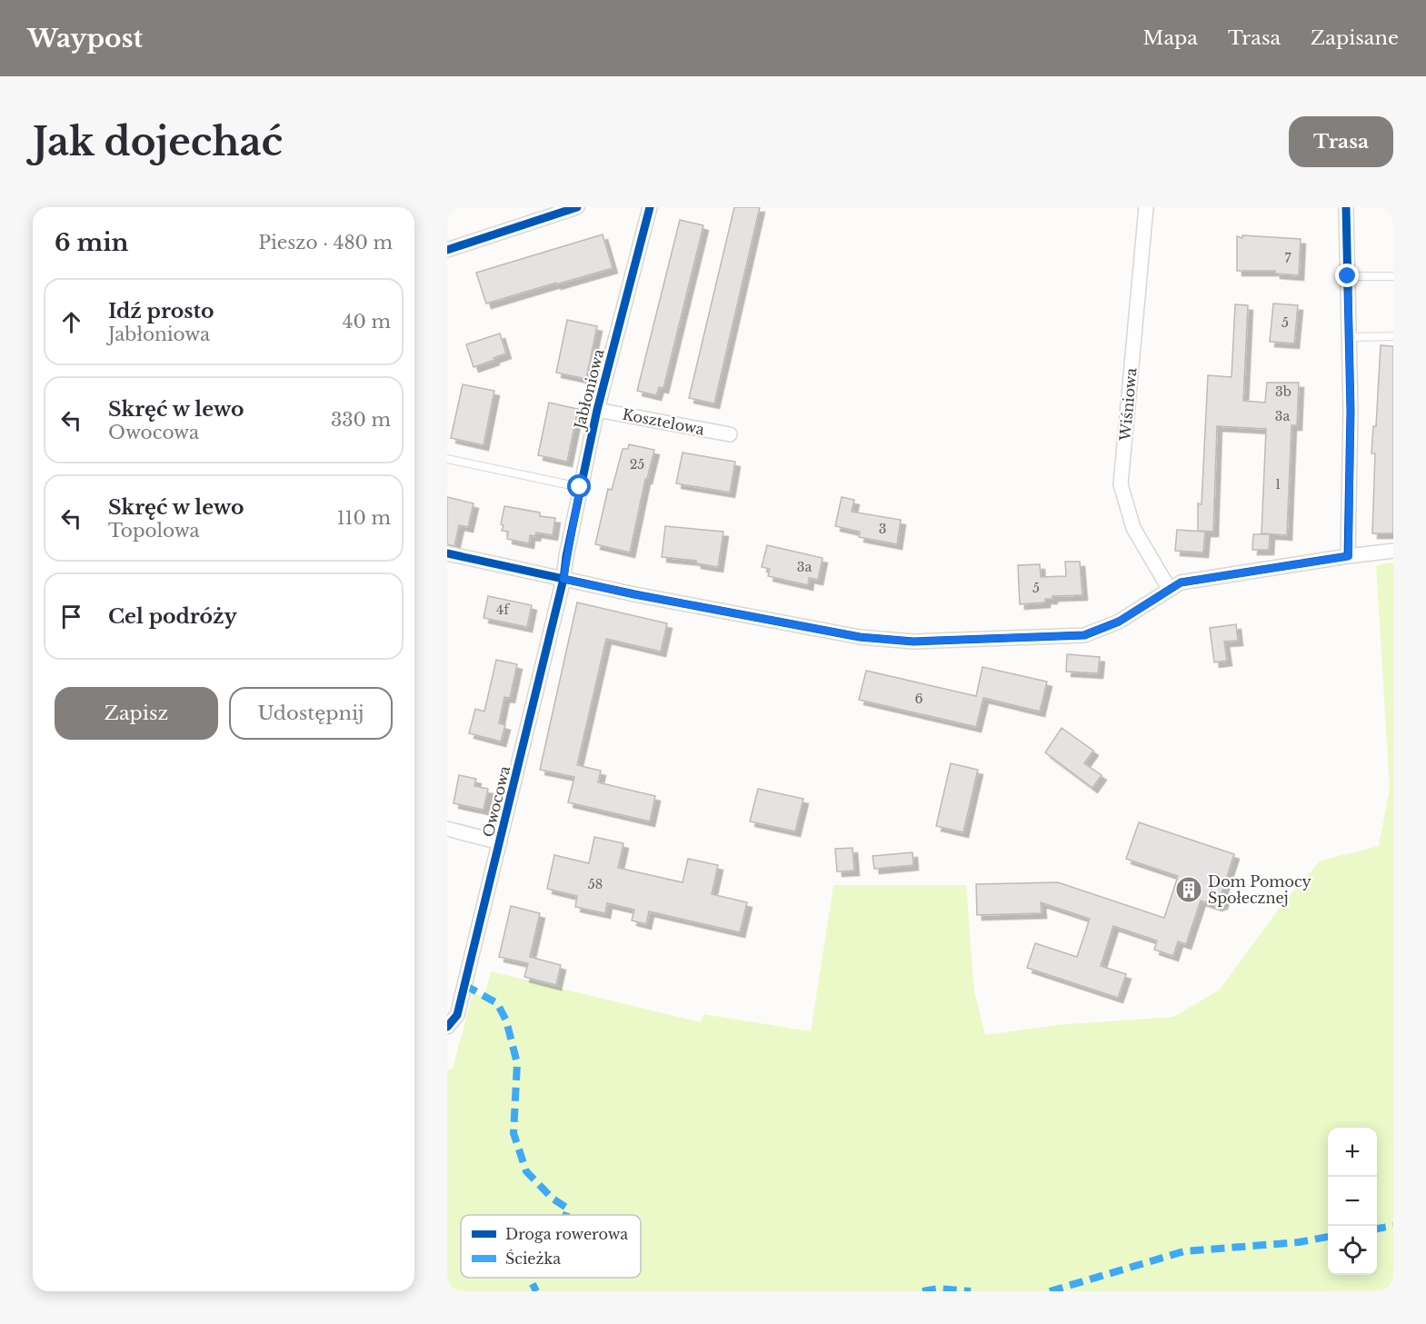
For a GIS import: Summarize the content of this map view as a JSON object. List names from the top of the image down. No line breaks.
{"streets":{"street":["Jabłoniowa","Wiśniowa","Kosztelowa","Owocowa"]},"crossings":[["Jabłoniowa","Kosztelowa"],["Jabłoniowa","Owocowa"]],"places":{"building":["Dom Pomocy Społecznej"]},"house_numbers":["7","5","3b","3a","25","1","3","3a","5","4f","6","58"],"legend":["Droga rowerowa","Ścieżka"],"page":{"header":"Waypost","nav":["Mapa","Trasa","Zapisane"],"buttons":["Trasa",["Zapisz","Udostępnij"]],"title":"Jak dojechać","heading":["6 min","Pieszo · 480 m"],"list":[["Idź prosto","Jabłoniowa","40 m"],["Skręć w lewo","Owocowa","330 m"],["Skręć w lewo","Topolowa","110 m"],"Cel podróży"],"map_buttons":["+","−"]}}
